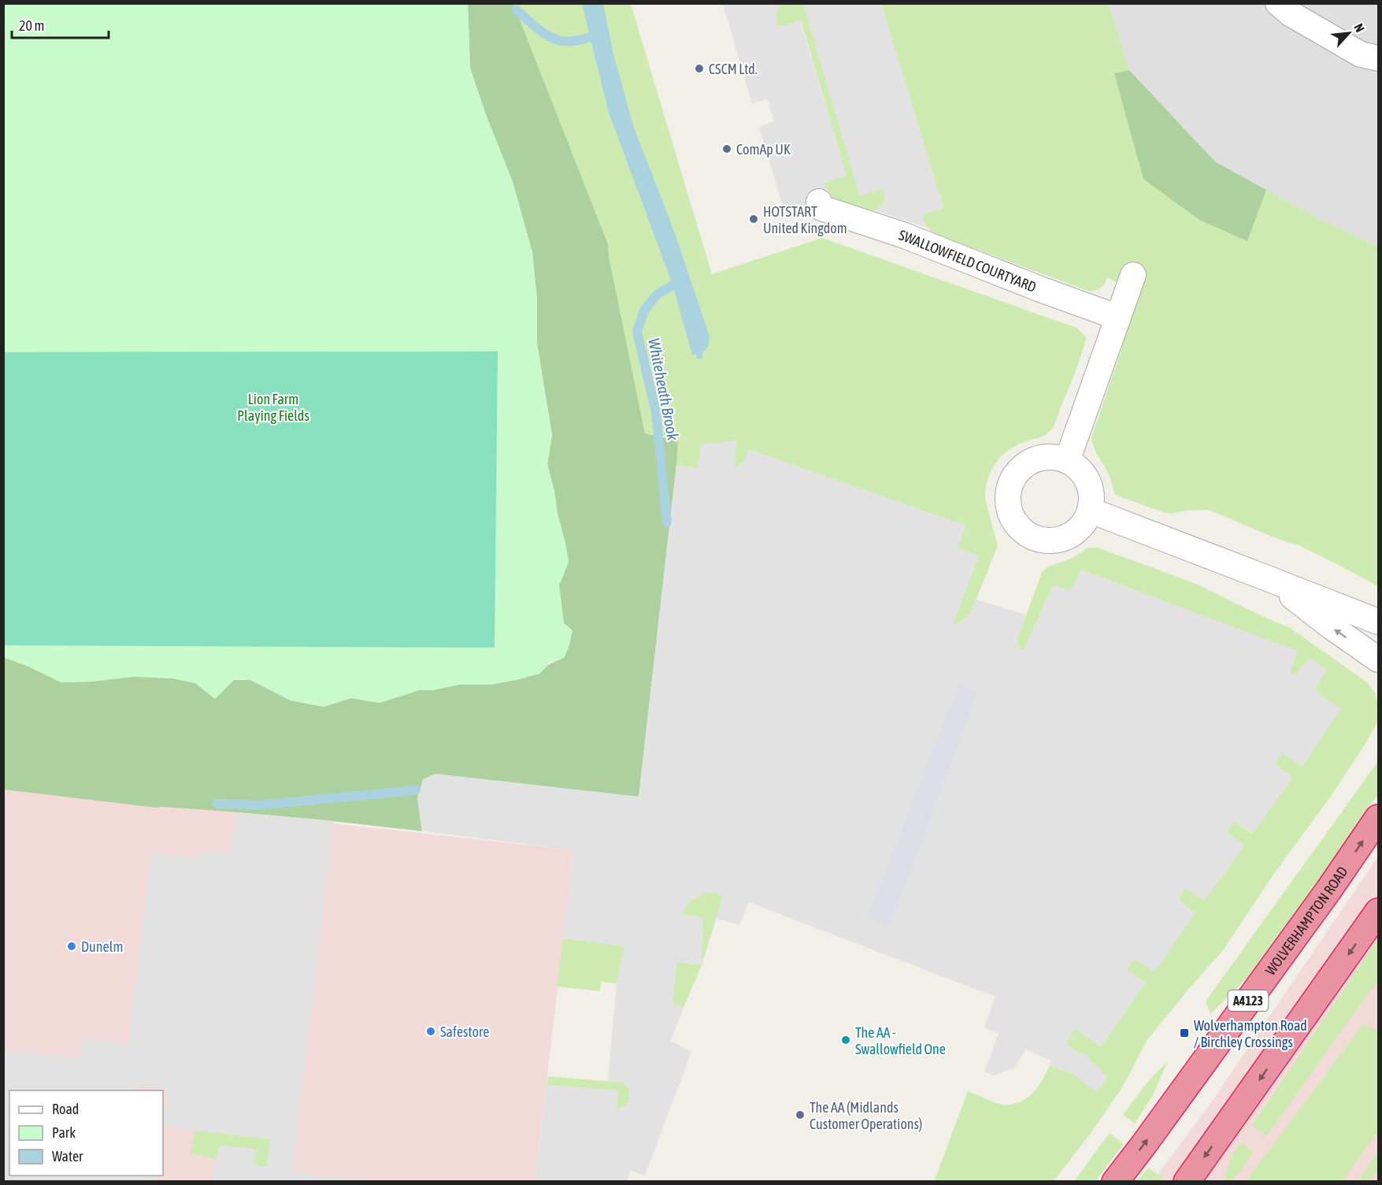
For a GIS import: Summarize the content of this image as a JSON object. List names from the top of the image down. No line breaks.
{"streets":{"highway":["WOLVERHAMPTON ROAD","A4123"],"street":["SWALLOWFIELD COURTYARD"]},"water":["Whiteheath Brook"],"parks":["Lion Farm Playing Fields"],"places":{"other":["CSCM Ltd.","ComAp UK","HOTSTART United Kingdom","Dunelm","Safestore","The AA - Swallowfield One","The AA (Midlands Customer Operations)"],"transit":["Wolverhampton Road / Birchley Crossings"]},"legend":["Road","Park","Water"],"scale_bar":"20 m","north":"top right"}
